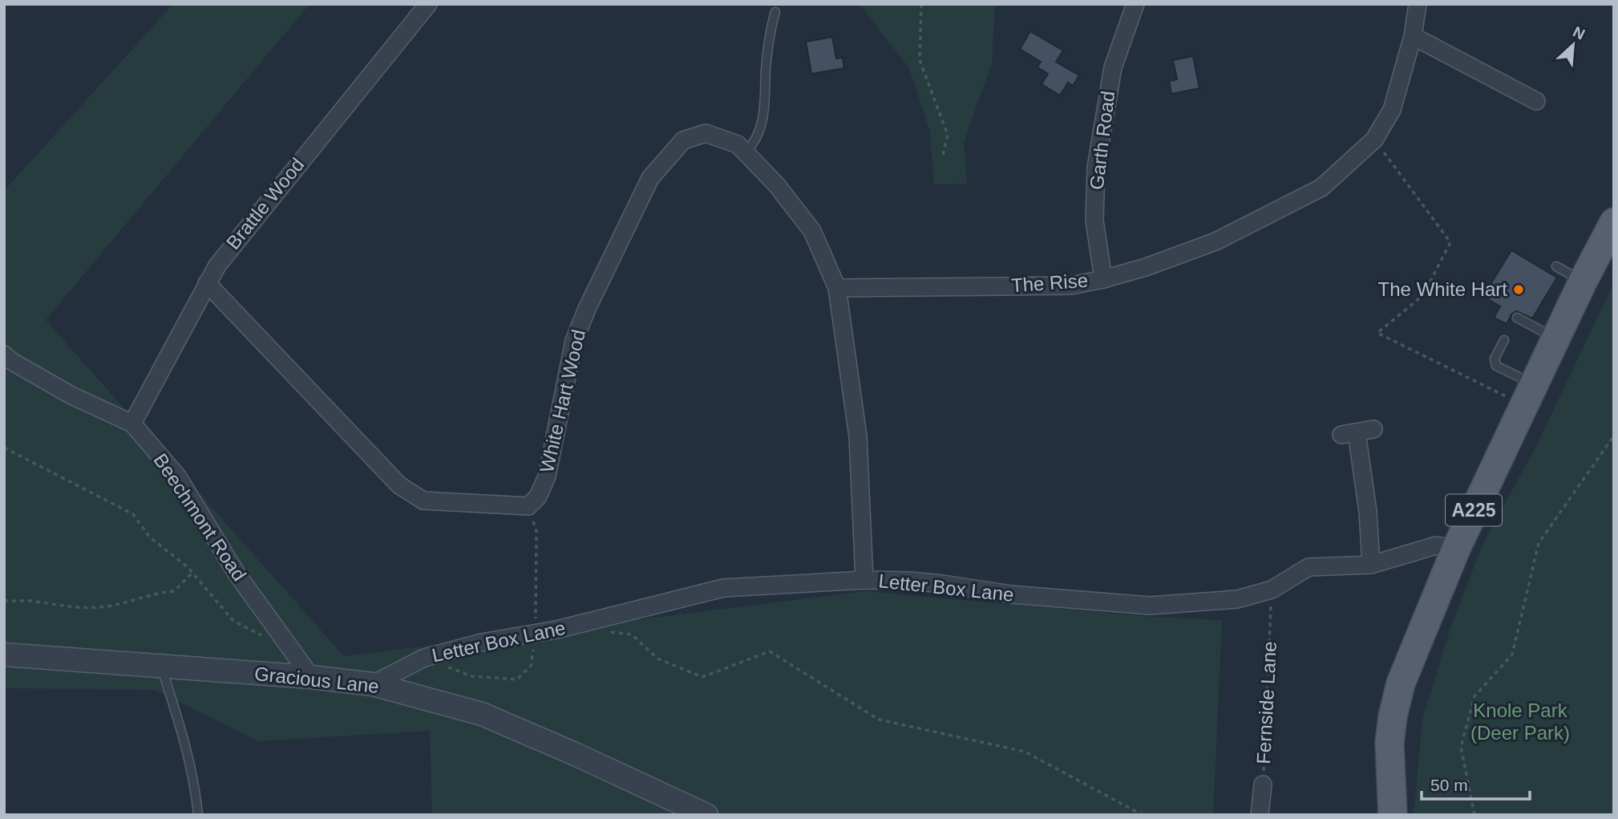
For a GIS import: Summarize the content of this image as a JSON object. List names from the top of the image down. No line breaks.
{"streets":{"main road":["A225"],"street":["Garth Road","Brattle Wood","The Rise","White Hart Wood","Beechmont Road","Letter Box Lane","Gracious Lane","Fernside Lane"]},"crossings":[["Garth Road","The Rise"],["Brattle Wood","Beechmont Road"],["The Rise","White Hart Wood"],["A225","Letter Box Lane"],["Beechmont Road","Gracious Lane"],["Letter Box Lane","Gracious Lane"],["Letter Box Lane","Fernside Lane"]],"parks":["Knole Park (Deer Park)"],"places":["The White Hart"],"scale_bar":"50 m","north":"top right"}
